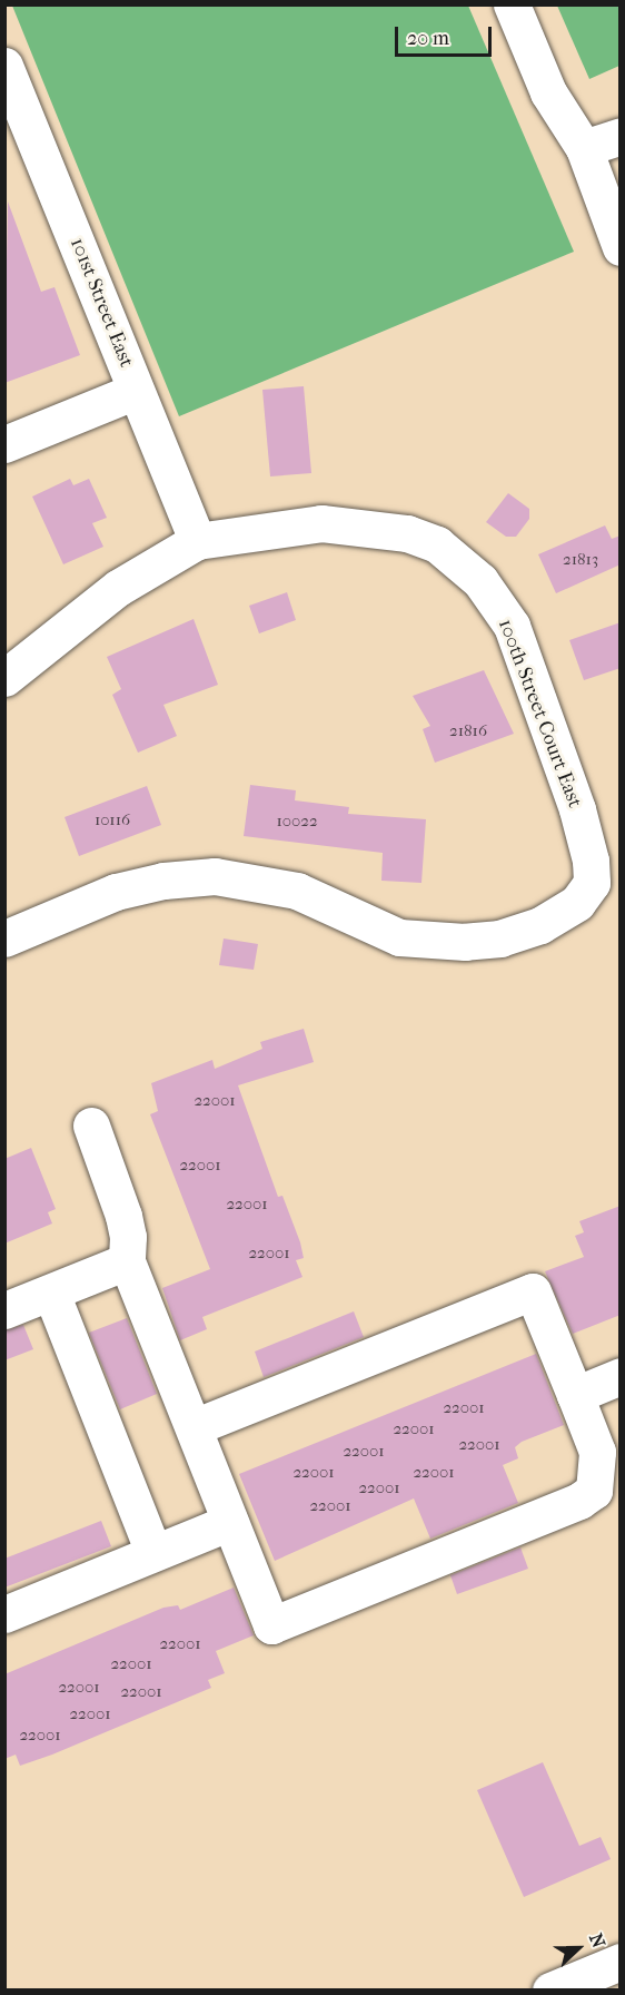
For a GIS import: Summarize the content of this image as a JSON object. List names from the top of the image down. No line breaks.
{"streets":{"street":["101st Street East","100th Street Court East"]},"crossings":[["101st Street East","100th Street Court East"]],"house_numbers":["21813","21816","10116","10022","22001","22001","22001","22001","22001","22001","22001","22001","22001","22001","22001","22001","22001","22001","22001","22001","22001","22001"],"scale_bar":"20 m","north":"right"}
